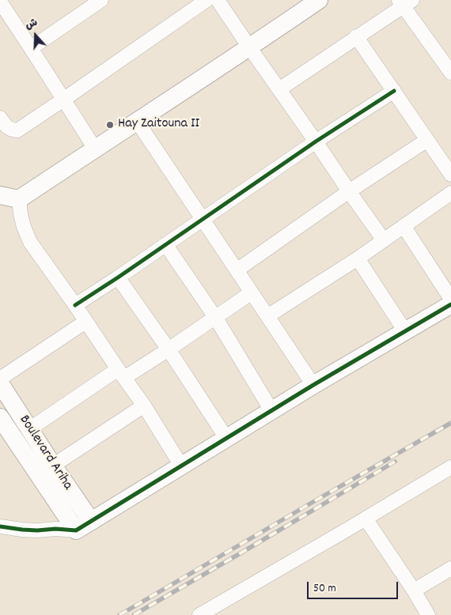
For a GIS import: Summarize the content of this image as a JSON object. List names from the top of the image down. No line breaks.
{"streets":{"street":["Boulevard Ariha"]},"places":["Hay Zaitouna II"],"scale_bar":"50 m","north":"top"}
